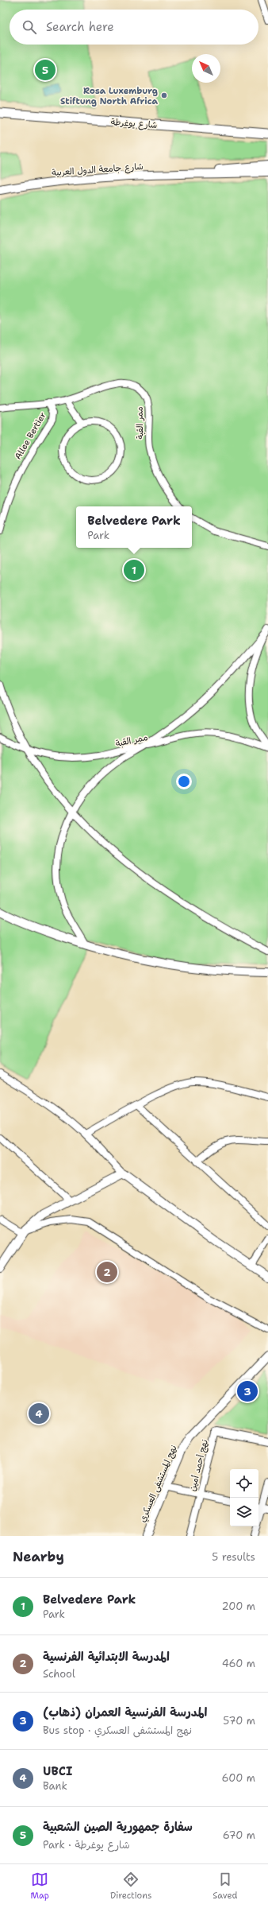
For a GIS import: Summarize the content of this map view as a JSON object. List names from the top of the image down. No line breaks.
{"streets":{"main road":["شارع يوغرطة"],"street":["شارع جامعة الدول العربية","ممر القبة","Allee Bertier","نهج أحمد أمين","نهج المستشفى العسكري"]},"crossings":[["ممر القبة","Allee Bertier"]],"places":["Rosa Luxemburg Stiftung North Africa"],"north":"top left","page":{"search":"Search here","pins":["5","1","2","3","4"],"popup":["Belvedere Park","Park"],"heading":["Nearby","5 results"],"list":[{"mark":"1","name":"Belvedere Park","note":"Park","value":"200 m"},{"mark":"2","name":"المدرسة الابتدائية الفرنسية","note":"School","value":"460 m"},{"mark":"3","name":"المدرسة الفرنسية العمران (ذهاب)","note":"Bus stop · نهج المستشفى العسكري","value":"570 m"},{"mark":"4","name":"UBCI","note":"Bank","value":"600 m"},{"mark":"5","name":"سفارة جمهورية الصين الشعبية","note":"Park · شارع يوغرطة","value":"670 m"}],"nav":["Map","Directions","Saved"]}}
